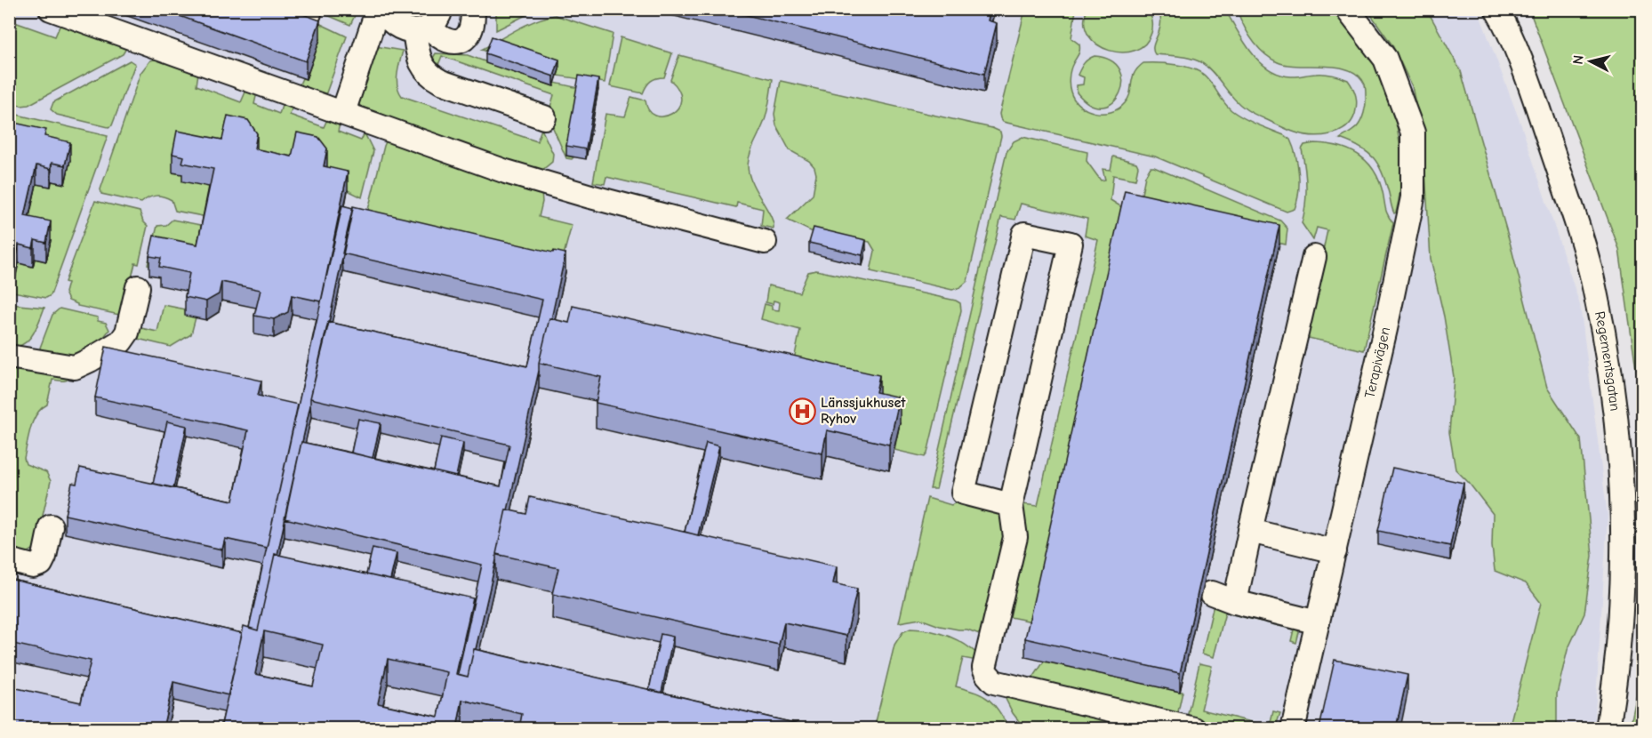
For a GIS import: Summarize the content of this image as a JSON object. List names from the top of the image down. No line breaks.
{"streets":{"street":["Regementsgatan","Terapivägen"]},"places":{"hospital":["Länssjukhuset Ryhov"]},"north":"left"}
